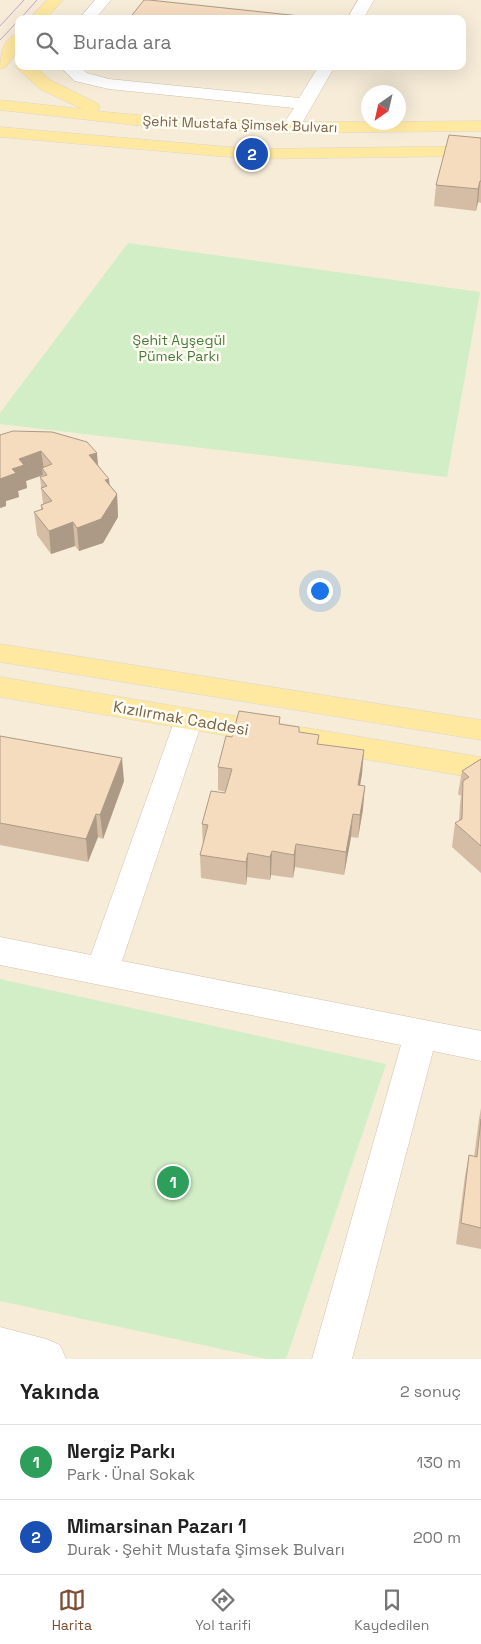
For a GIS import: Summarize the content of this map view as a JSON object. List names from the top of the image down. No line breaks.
{"streets":{"main road":["Şehit Mustafa Şimsek Bulvarı","Kızılırmak Caddesi"]},"parks":["Şehit Ayşegül Pümek Parkı"],"north":"bottom left","page":{"search":"Burada ara","pins":["2","1"],"heading":["Yakında","2 sonuç"],"list":[{"mark":"1","name":"Nergiz Parkı","note":"Park · Ünal Sokak","value":"130 m"},{"mark":"2","name":"Mimarsinan Pazarı 1","note":"Durak · Şehit Mustafa Şimsek Bulvarı","value":"200 m"}],"nav":["Harita","Yol tarifi","Kaydedilen"]}}
